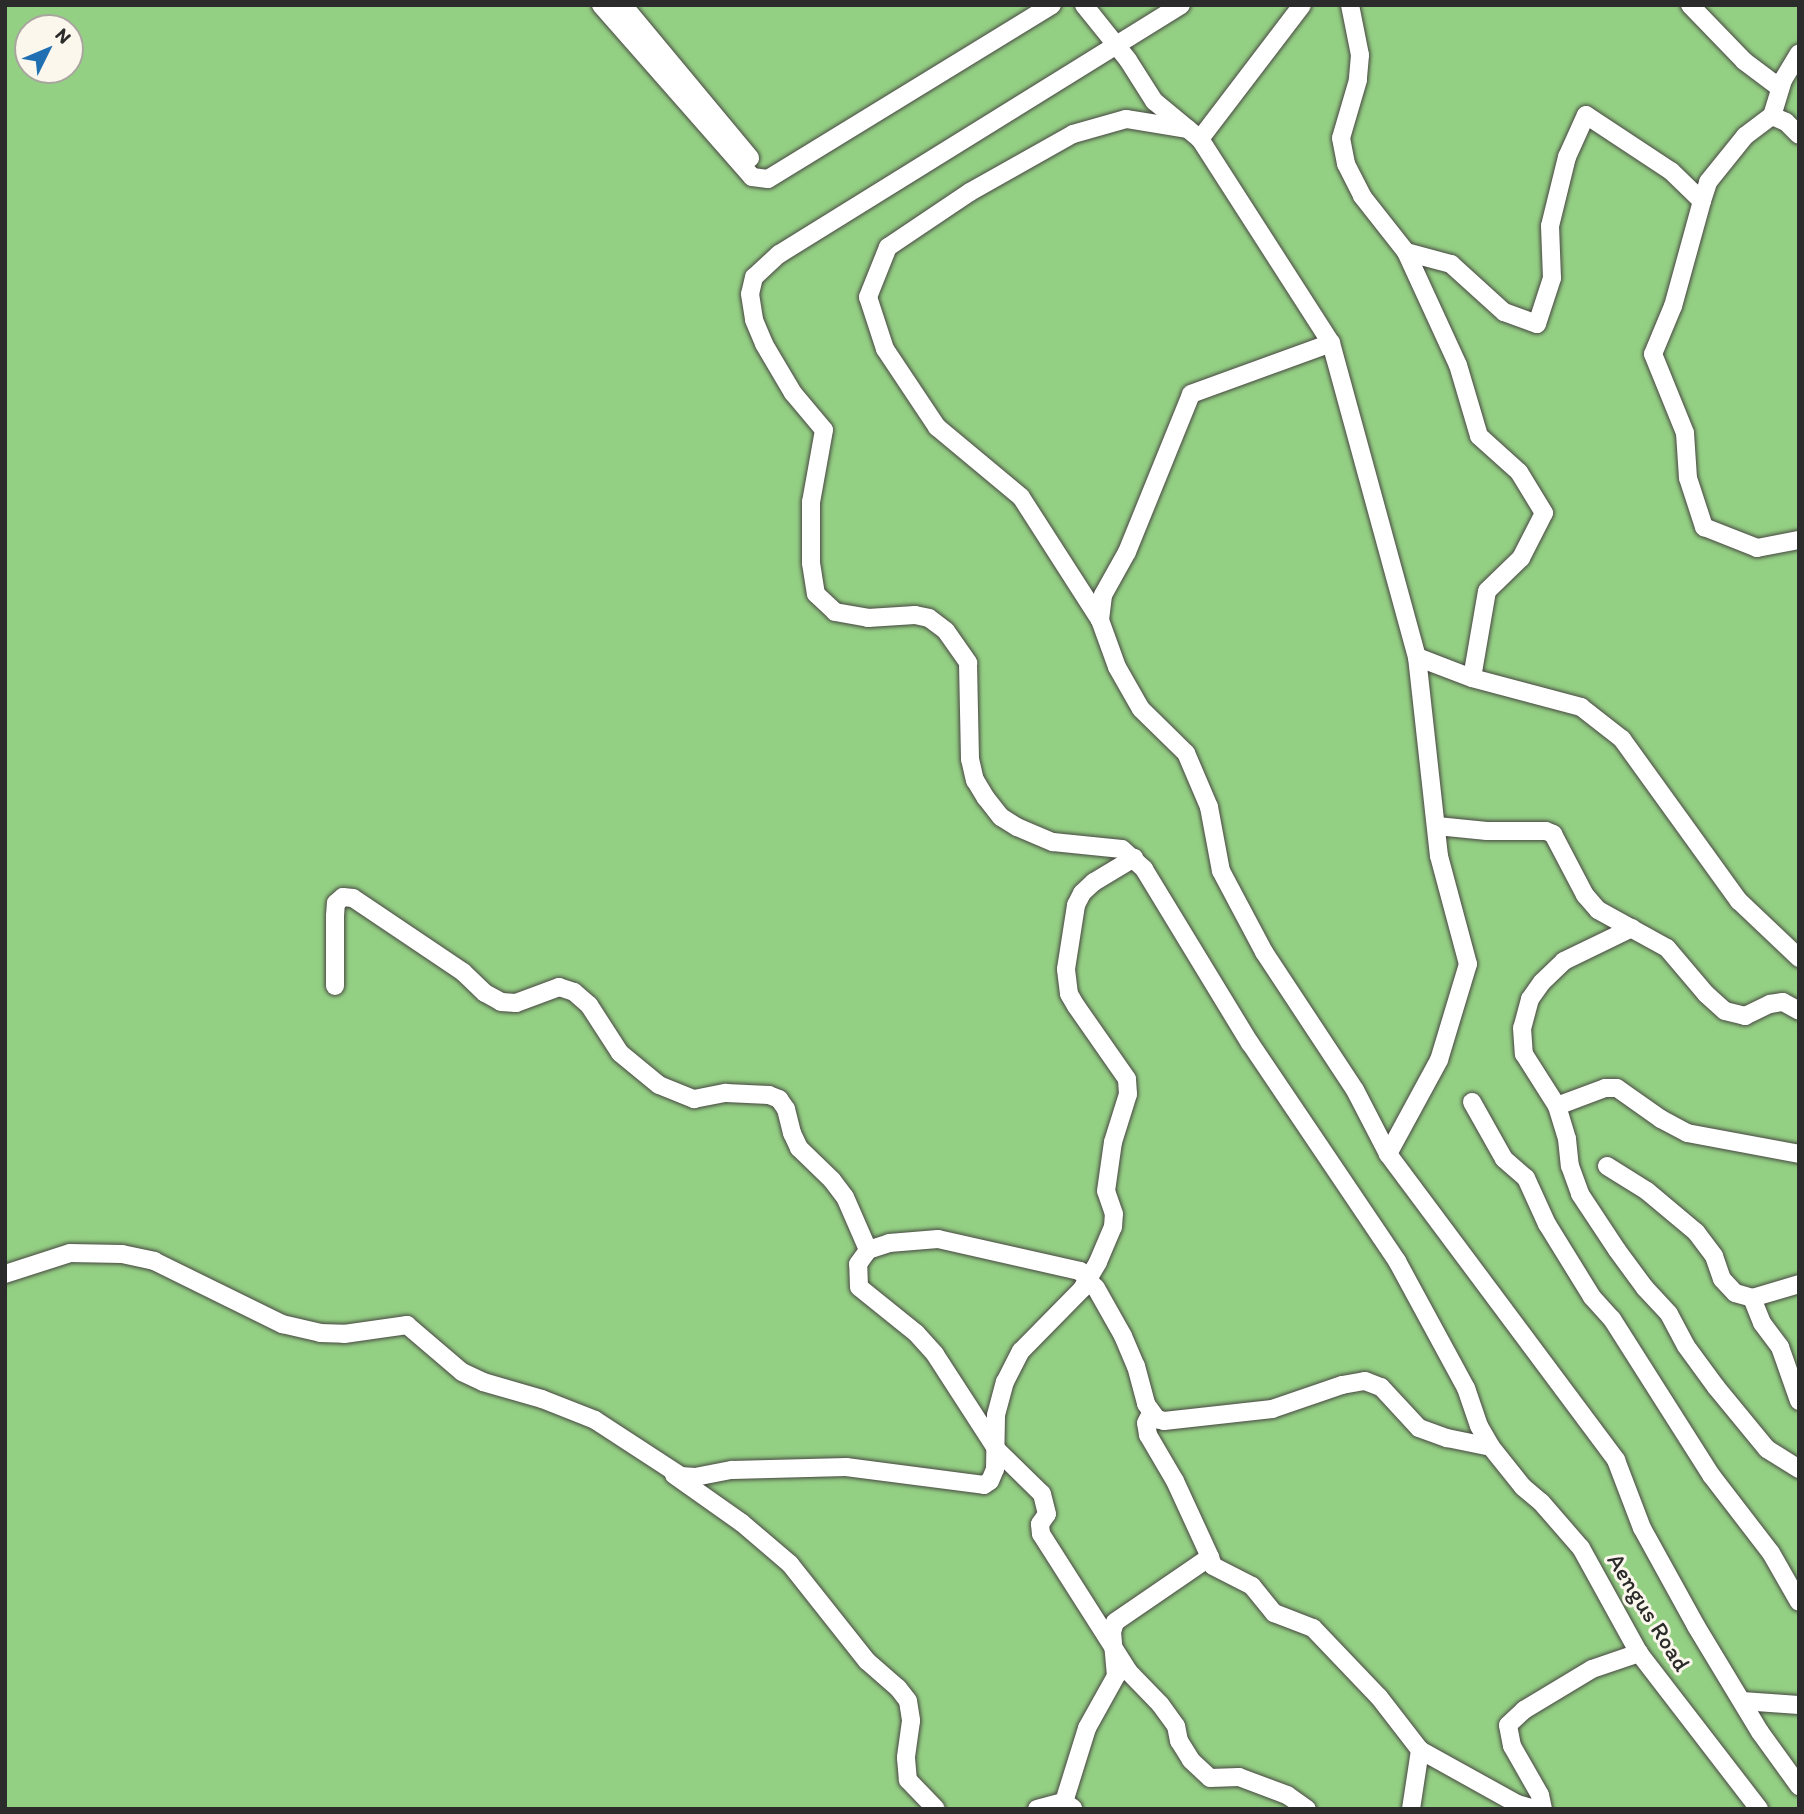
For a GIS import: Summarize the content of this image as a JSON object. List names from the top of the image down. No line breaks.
{"streets":{"street":["Aengus Road"]},"north":"top right"}
